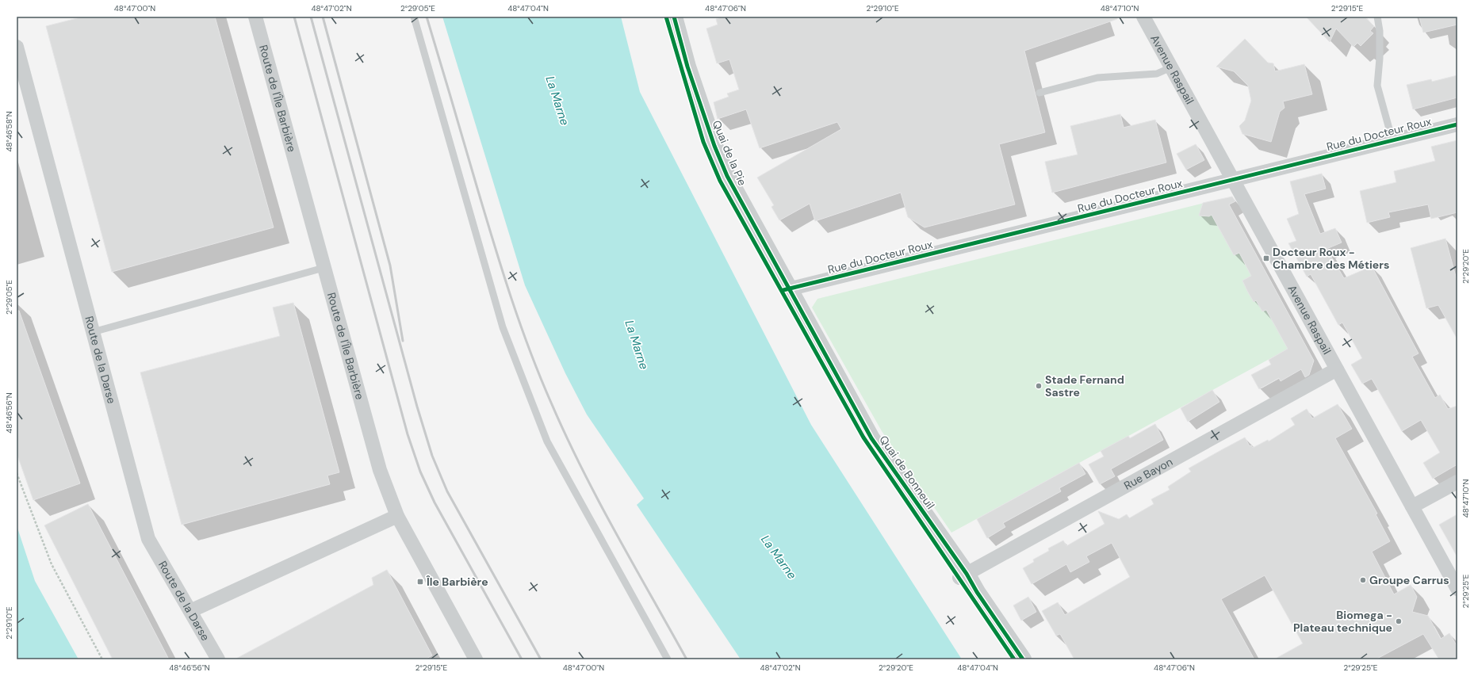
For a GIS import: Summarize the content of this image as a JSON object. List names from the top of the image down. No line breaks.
{"streets":{"street":["Avenue Raspail","Route de l'Île Barbière","Rue du Docteur Roux","Quai de la Pie","Route de la Darse","Quai de Bonneuil","Rue Bayon"]},"crossings":[["Avenue Raspail","Rue du Docteur Roux"],["Avenue Raspail","Rue Bayon"],["Rue du Docteur Roux","Quai de la Pie"],["Rue du Docteur Roux","Quai de Bonneuil"],["Quai de la Pie","Quai de Bonneuil"],["Quai de Bonneuil","Rue Bayon"]],"water":["La Marne"],"places":{"transit":["Docteur Roux - Chambre des Métiers","Île Barbière"],"other":["Stade Fernand Sastre","Groupe Carrus","Biomega - Plateau technique"]},"coordinates":["48°47'00\"N","48°47'02\"N","2°29'05\"E","48°47'04\"N","48°47'06\"N","2°29'10\"E","48°47'10\"N","2°29'15\"E","48°46'58\"N","2°29'20\"E","48°46'56\"N","2°29'25\"E"]}
